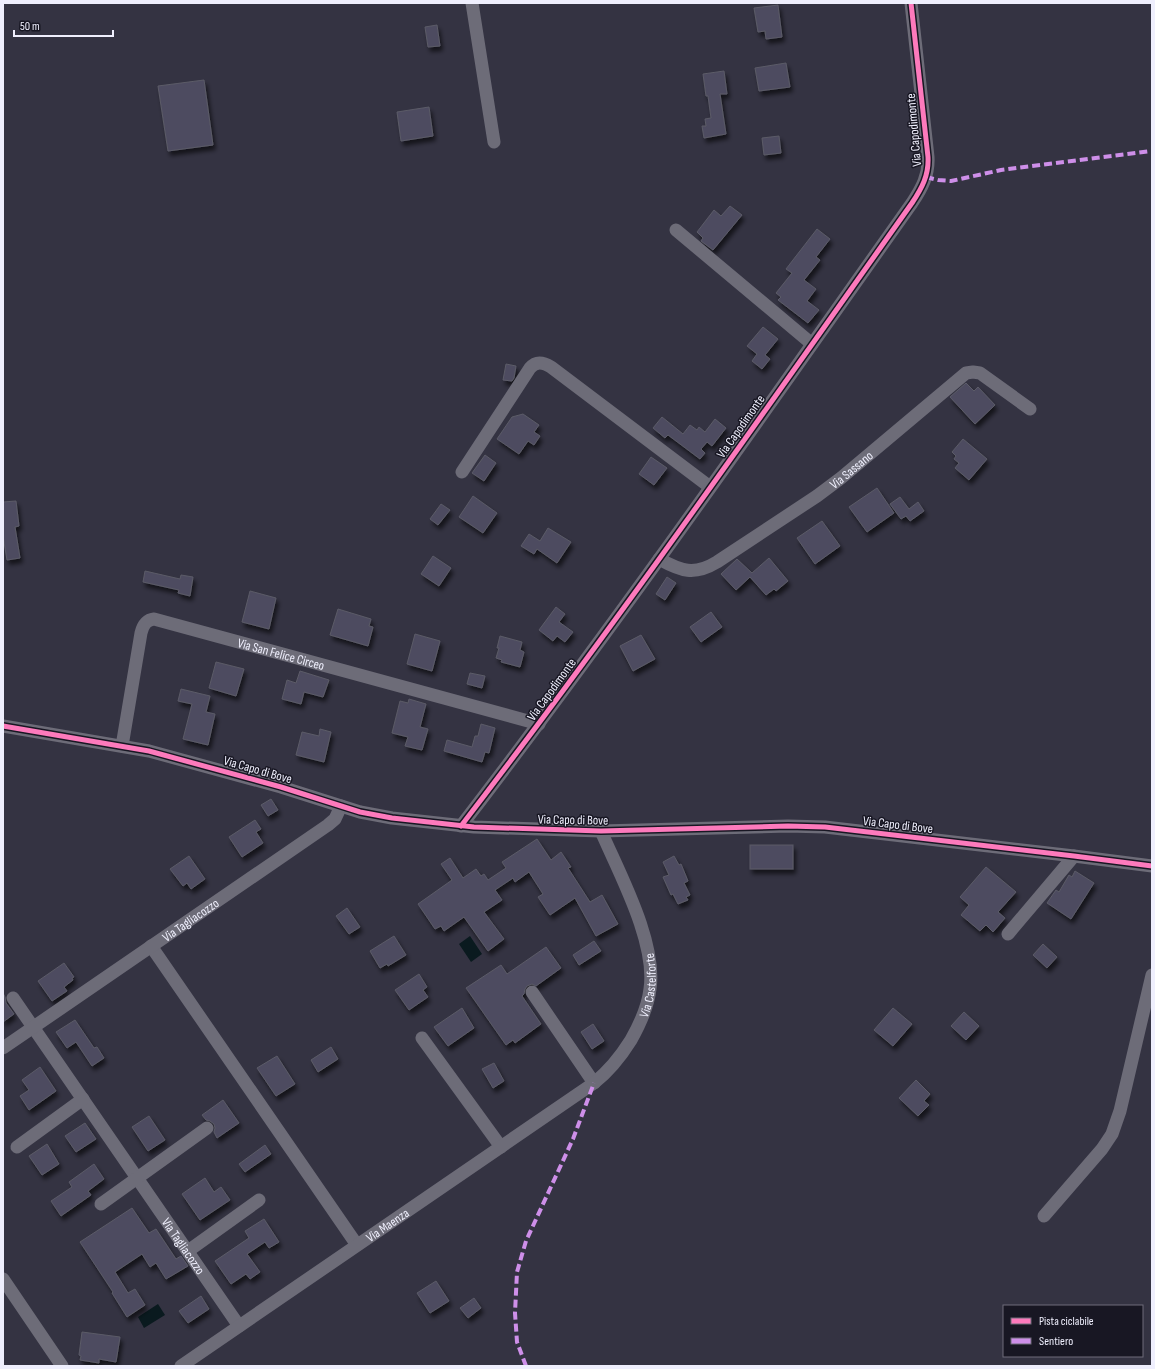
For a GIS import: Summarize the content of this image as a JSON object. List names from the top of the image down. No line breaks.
{"streets":{"street":["Via Capodimonte","Via Sassano","Via San Felice Circeo","Via Capo di Bove","Via Tagliacozzo","Via Castelforte","Via Maenza"]},"crossings":[["Via Capodimonte","Via Sassano"],["Via Capodimonte","Via San Felice Circeo"],["Via Capodimonte","Via Capo di Bove"],["Via San Felice Circeo","Via Capo di Bove"],["Via Capo di Bove","Via Tagliacozzo"],["Via Capo di Bove","Via Castelforte"],["Via Tagliacozzo","Via Maenza"],["Via Castelforte","Via Maenza"]],"legend":["Pista ciclabile","Sentiero"],"scale_bar":"50 m"}
